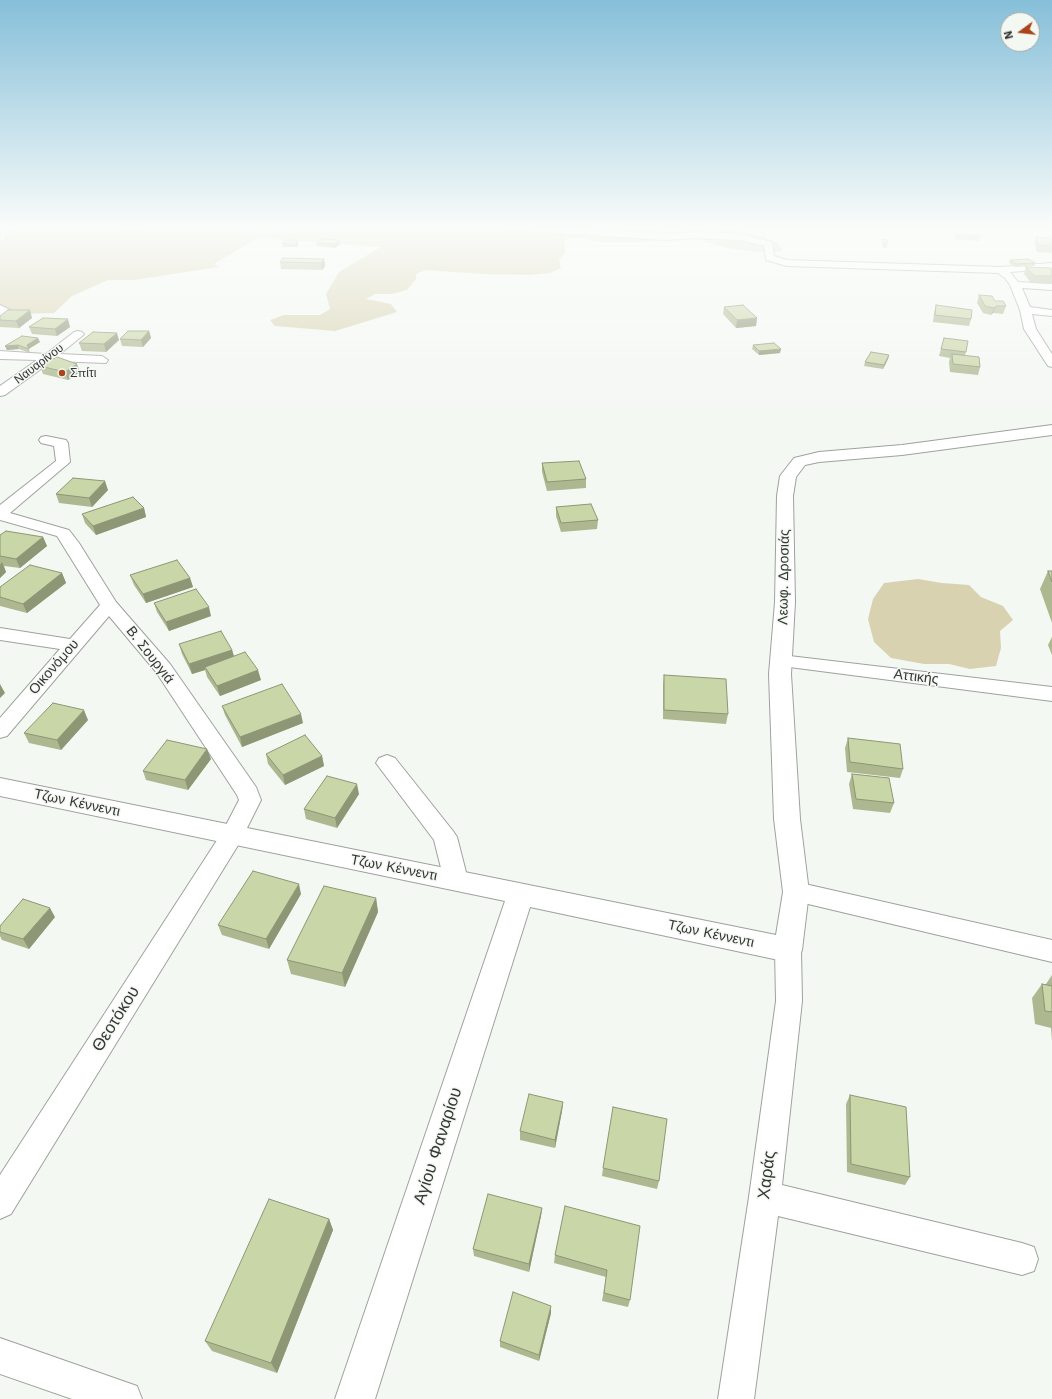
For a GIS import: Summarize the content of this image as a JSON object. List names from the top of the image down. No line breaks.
{"streets":{"street":["Ναυαρίνου","Λεωφ. Δροσιάς","Β. Σουργιά","Οικονόμου","Αττικής","Τζων Κέννεντι","Θεοτόκου","Αγίου Φαναρίου","Χαράς"]},"crossings":[["Λεωφ. Δροσιάς","Αττικής"],["Λεωφ. Δροσιάς","Τζων Κέννεντι"],["Λεωφ. Δροσιάς","Χαράς"],["Β. Σουργιά","Οικονόμου"],["Β. Σουργιά","Τζων Κέννεντι"],["Β. Σουργιά","Θεοτόκου"],["Τζων Κέννεντι","Θεοτόκου"],["Τζων Κέννεντι","Αγίου Φαναρίου"],["Τζων Κέννεντι","Χαράς"]],"places":["Σπίτι"],"north":"left"}
